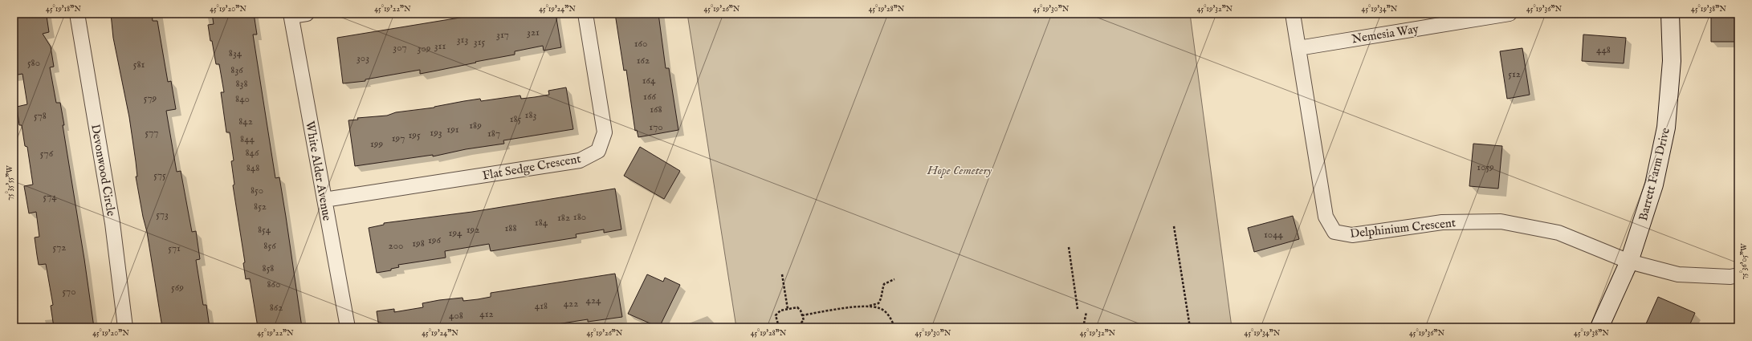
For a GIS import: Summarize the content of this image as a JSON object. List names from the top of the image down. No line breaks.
{"streets":{"street":["Nemesia Way","Flat Sedge Crescent","Devonwood Circle","White Alder Avenue","Barrett Farm Drive","Delphinium Crescent"]},"crossings":[["Nemesia Way","Delphinium Crescent"],["Flat Sedge Crescent","White Alder Avenue"],["Barrett Farm Drive","Delphinium Crescent"]],"parks":["Hope Cemetery"],"house_numbers":["321","317","313","315","160","311","307","309","448","834","303","162","580","581","836","512","164","838","166","579","840","168","183","578","185","842","189","170","191","577","193","187","195","197","844","199","846","576","1059","848","575","850","574","852","573","180","182","184","188","854","192","194","1044","196","198","856","200","572","571","858","860","569","570","424","422","418","862","412","408"],"coordinates":["45°19'18\"N","45°19'20\"N","45°19'22\"N","45°19'24\"N","45°19'26\"N","45°19'28\"N","45°19'30\"N","45°19'32\"N","45°19'34\"N","45°19'36\"N","45°19'38\"N","75°35'55\"W","75°36'05\"W"]}
